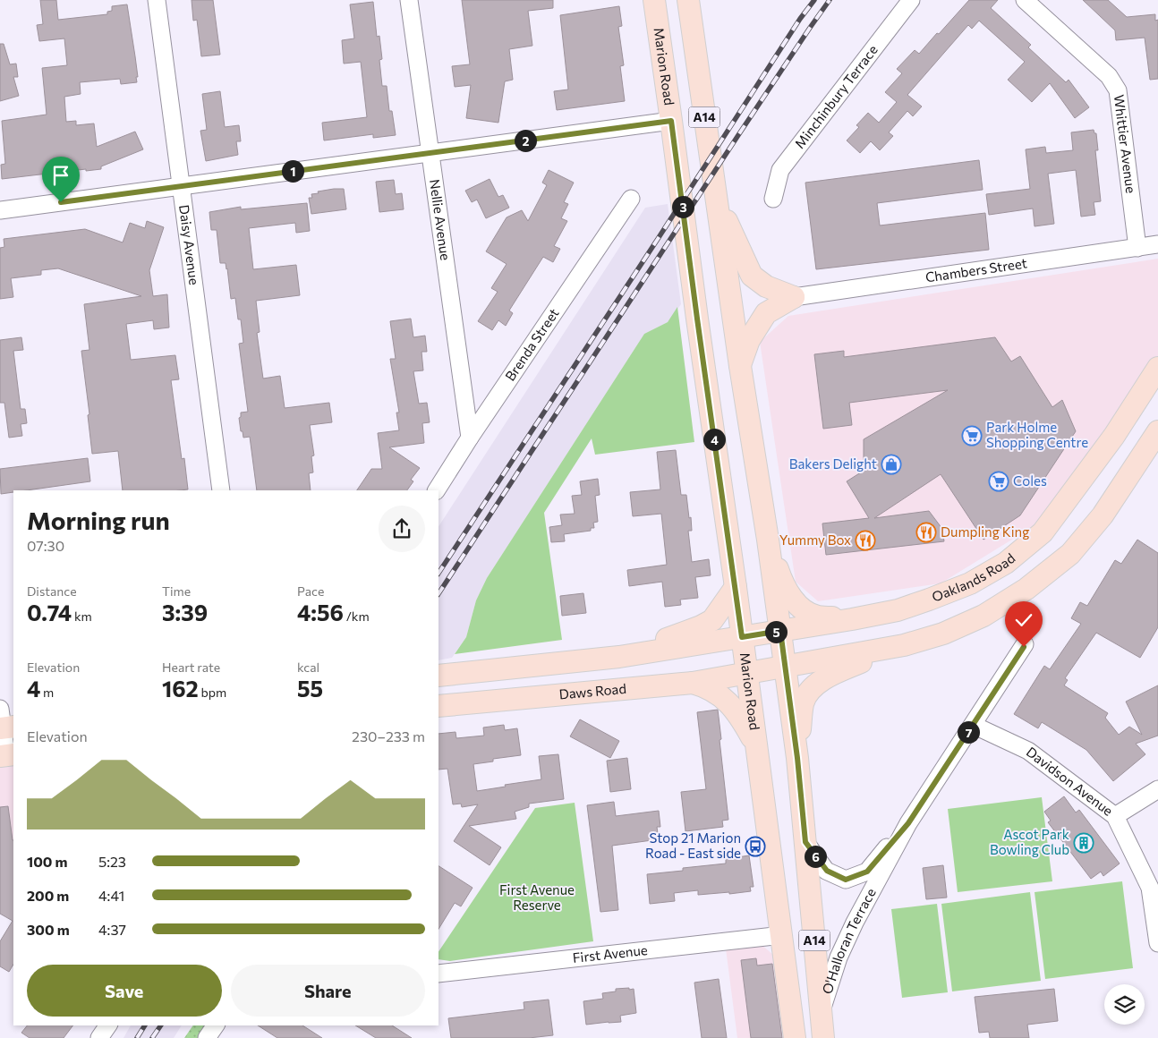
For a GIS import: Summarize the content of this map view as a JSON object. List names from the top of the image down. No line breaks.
{"streets":{"main road":["Marion Road","A14","Oaklands Road","Daws Road"],"street":["Minchinbury Terrace","Whittier Avenue","Nellie Avenue","Daisy Avenue","Chambers Street","Brenda Street","Davidson Avenue","O'Halloran Terrace","First Avenue"]},"crossings":[["Marion Road","Oaklands Road"],["Marion Road","Daws Road"],["Marion Road","First Avenue"],["A14","Oaklands Road"],["A14","Daws Road"],["A14","O'Halloran Terrace"],["Whittier Avenue","Chambers Street"],["Nellie Avenue","Brenda Street"],["Davidson Avenue","O'Halloran Terrace"]],"parks":["First Avenue Reserve"],"places":{"supermarket":["Park Holme Shopping Centre","Coles"],"shop":["Bakers Delight"],"restaurant":["Dumpling King","Yummy Box"],"building":["Ascot Park Bowling Club"],"bus stop":["Stop 21 Marion Road - East side"]},"page":{"pins":["2","1","3","4","5","7","6"],"heading":["Morning run","07:30"],"stats":[["Distance","0.74 km"],["Time","3:39"],["Pace","4:56 /km"],["Elevation","4 m"],["Heart rate","162 bpm"],["kcal","55"]],"chart":["Elevation","230–233 m"],"list":[{"name":"100 m","note":"5:23"},{"name":"200 m","note":"4:41"},{"name":"300 m","note":"4:37"}],"buttons":["Save","Share"]}}
